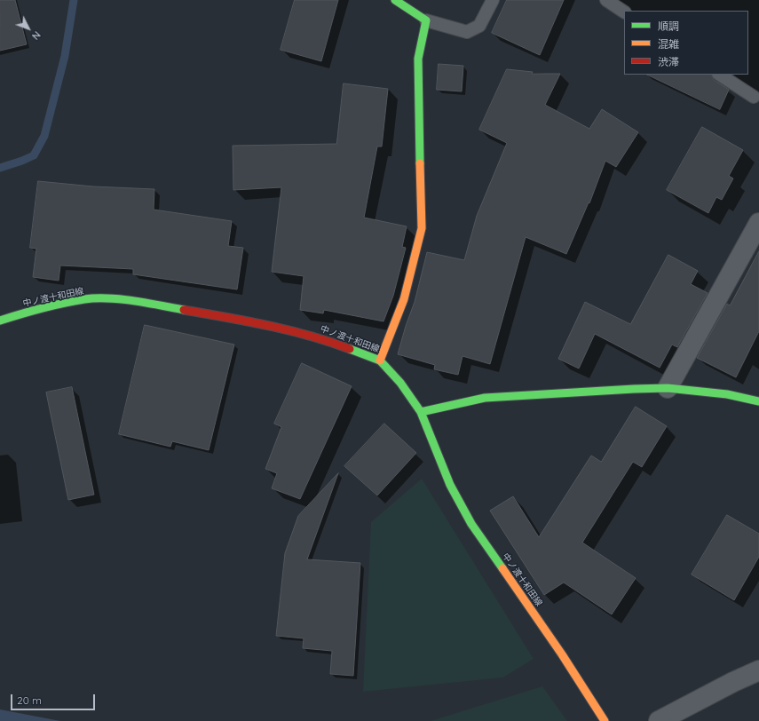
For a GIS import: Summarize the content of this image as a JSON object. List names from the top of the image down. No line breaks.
{"streets":{"main road":["中ノ渡十和田線"]},"legend":["順調","混雑","渋滞"],"scale_bar":"20 m","north":"bottom right"}
